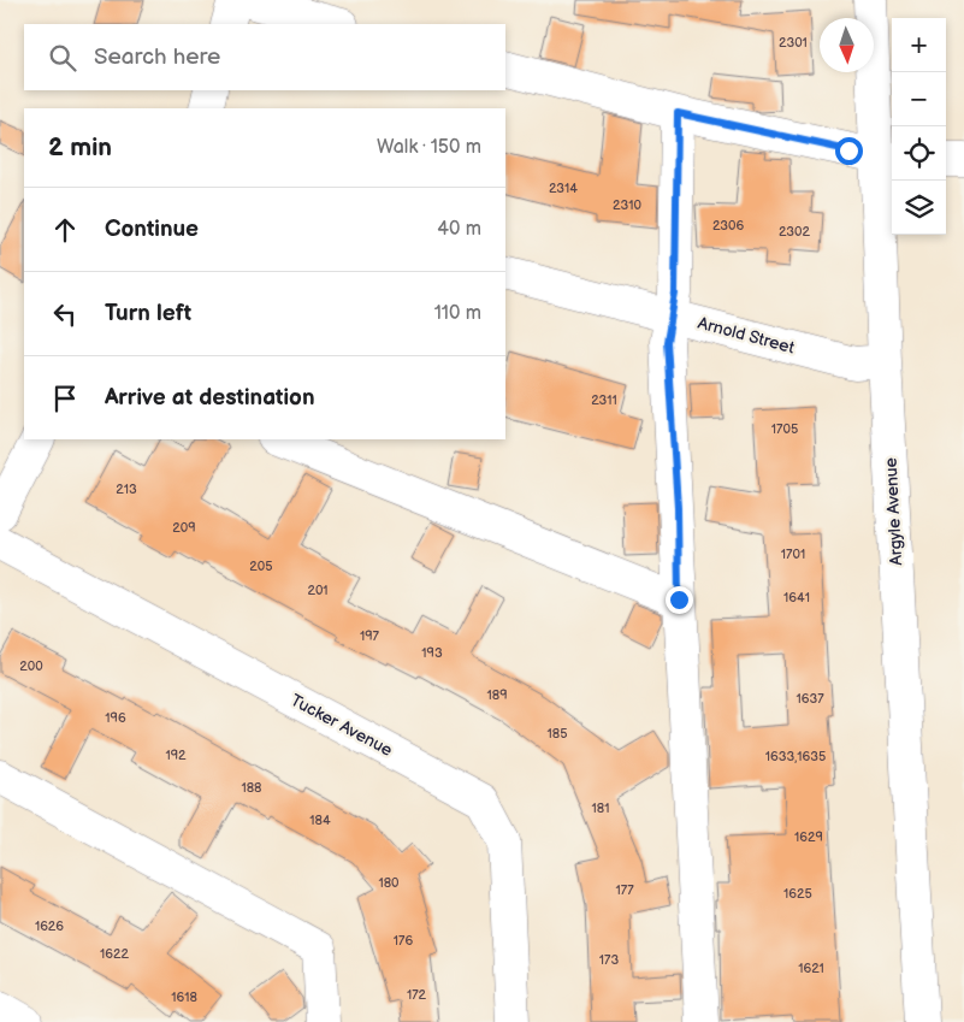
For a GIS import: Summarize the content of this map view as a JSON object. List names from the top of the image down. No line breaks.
{"streets":{"street":["Arnold Street","Argyle Avenue","Tucker Avenue"]},"crossings":[["Arnold Street","Argyle Avenue"]],"house_numbers":["2301","2314","2310","2306","2302","2311","1705","213","209","1701","205","201","1641","197","193","200","189","1637","196","185","192","1633,1635","188","181","184","1629","180","177","1625","1626","176","1622","173","1621","172","1618"],"north":"bottom","page":{"map_buttons":["+","−"],"search":"Search here","heading":["2 min","Walk · 150 m"],"list":[["Continue","40 m"],["Turn left","110 m"],"Arrive at destination"]}}
